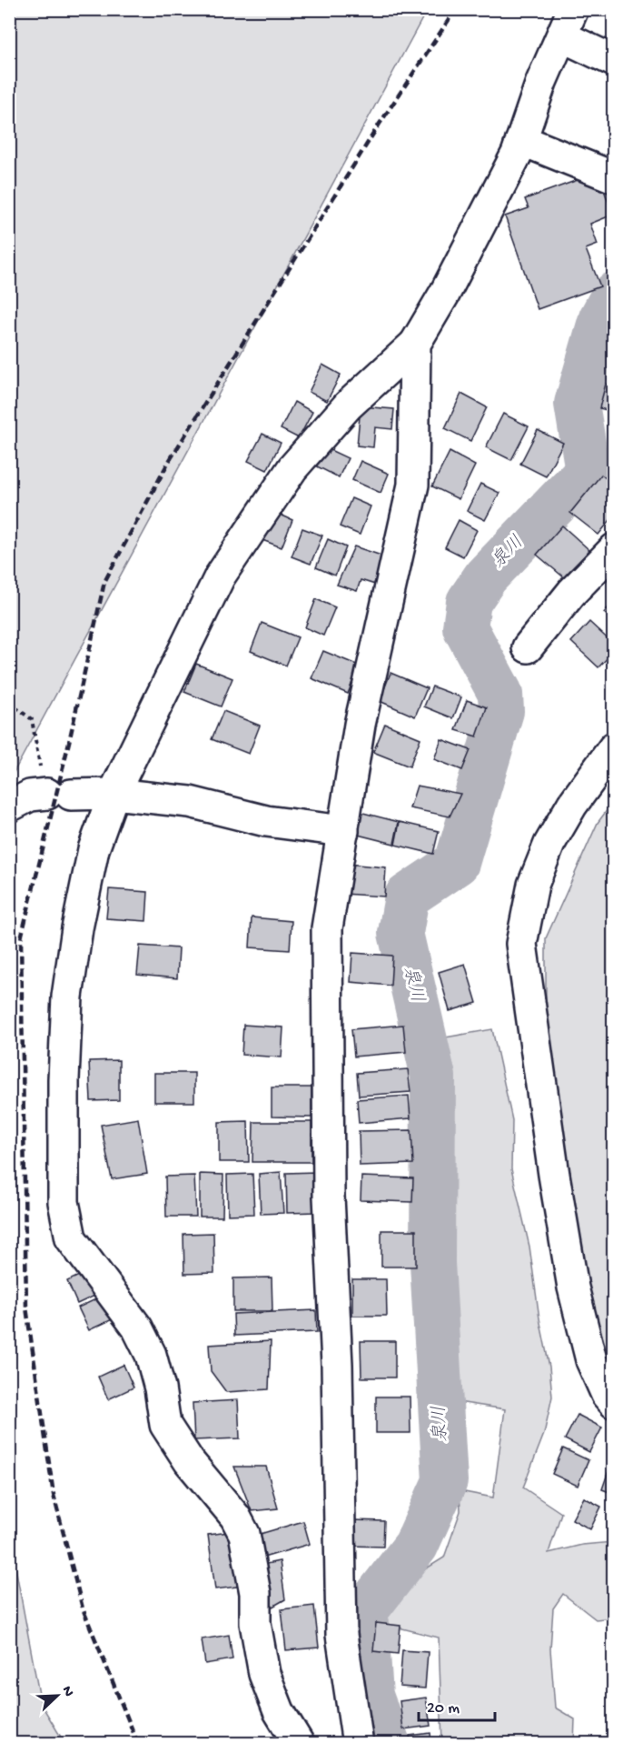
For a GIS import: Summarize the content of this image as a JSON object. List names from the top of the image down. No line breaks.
{"water":["泉川"],"scale_bar":"20 m","north":"top right"}
